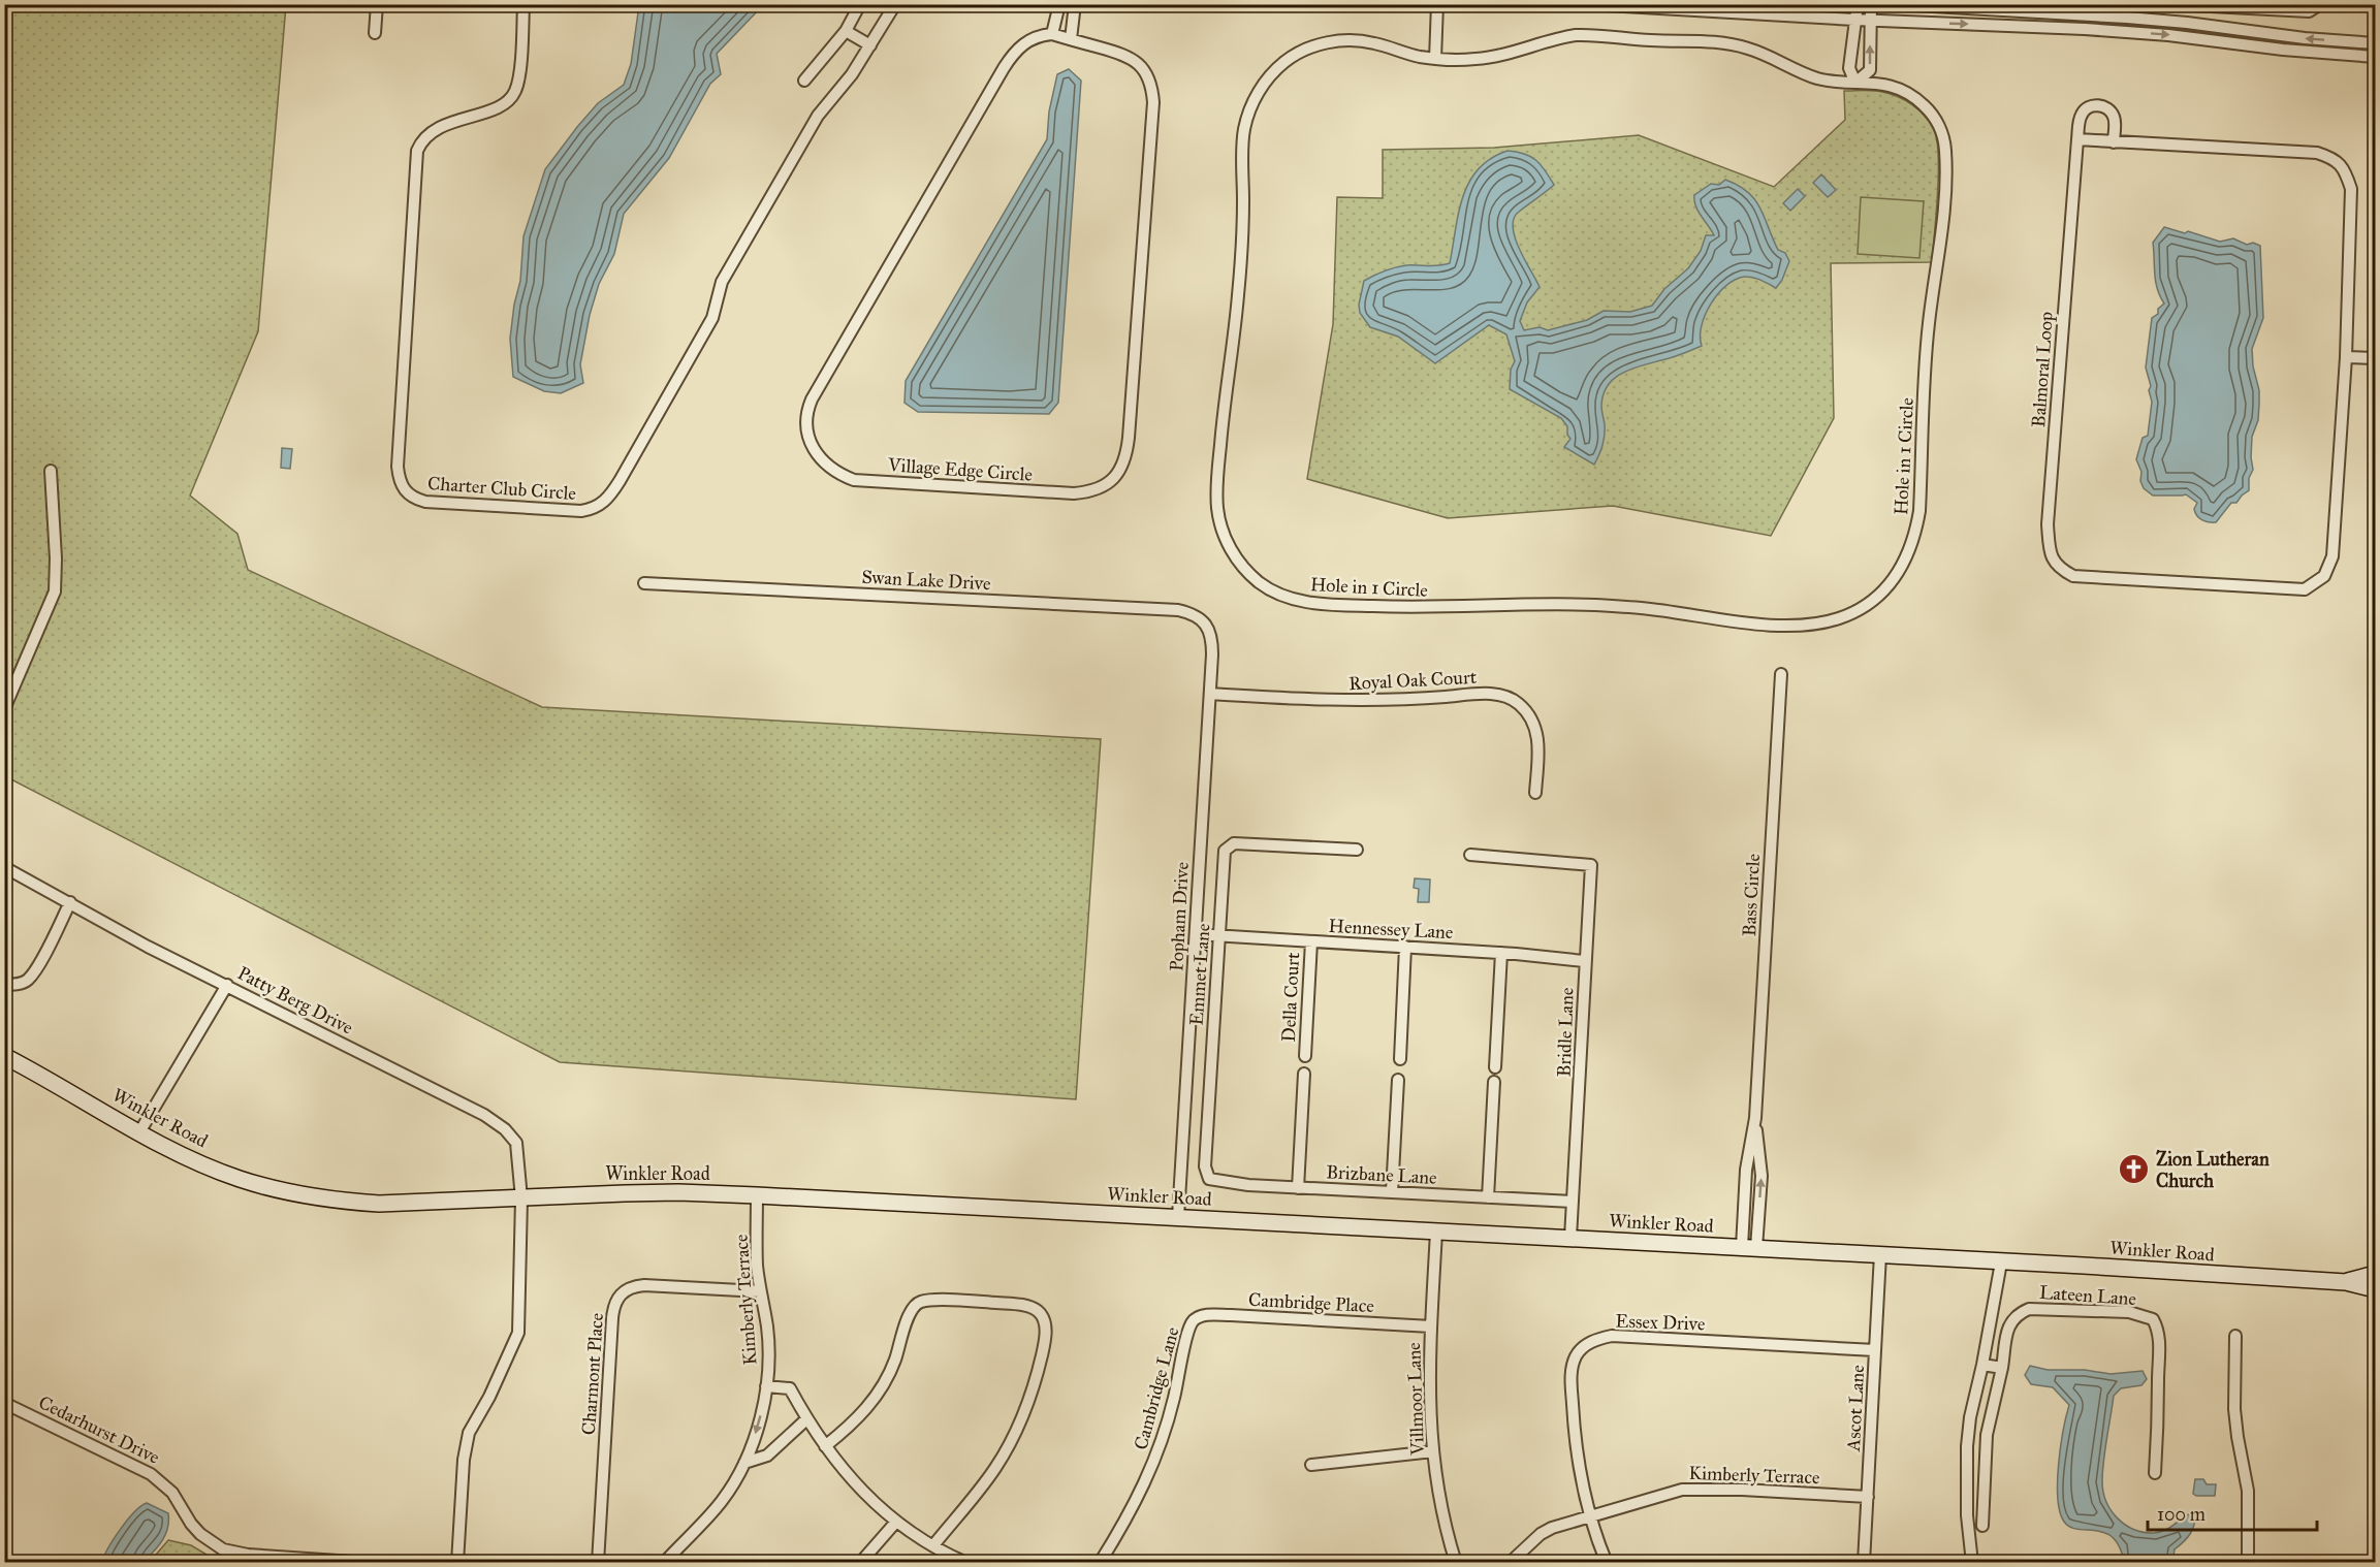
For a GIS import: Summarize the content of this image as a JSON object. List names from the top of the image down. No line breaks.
{"streets":{"street":["Balmoral Loop","Hole in 1 Circle","Village Edge Circle","Charter Club Circle","Swan Lake Drive","Royal Oak Court","Bass Circle","Popham Drive","Hennessey Lane","Emmet Lane","Della Court","Patty Berg Drive","Bridle Lane","Winkler Road","Brizbane Lane","Lateen Lane","Kimberly Terrace","Cambridge Place","Essex Drive","Charmont Place","Cambridge Lane","Villmoor Lane","Ascot Lane","Cedarhurst Drive"]},"crossings":[["Swan Lake Drive","Popham Drive"],["Royal Oak Court","Popham Drive"],["Bass Circle","Winkler Road"],["Popham Drive","Hennessey Lane"],["Popham Drive","Winkler Road"],["Hennessey Lane","Emmet Lane"],["Hennessey Lane","Della Court"],["Hennessey Lane","Bridle Lane"],["Emmet Lane","Brizbane Lane"],["Patty Berg Drive","Winkler Road"],["Bridle Lane","Winkler Road"],["Bridle Lane","Brizbane Lane"],["Winkler Road","Kimberly Terrace"],["Winkler Road","Villmoor Lane"],["Winkler Road","Ascot Lane"],["Kimberly Terrace","Essex Drive"],["Kimberly Terrace","Charmont Place"],["Kimberly Terrace","Ascot Lane"],["Cambridge Place","Cambridge Lane"],["Cambridge Place","Villmoor Lane"],["Essex Drive","Ascot Lane"]],"places":{"church":["Zion Lutheran Church"]},"scale_bar":"100 m"}
